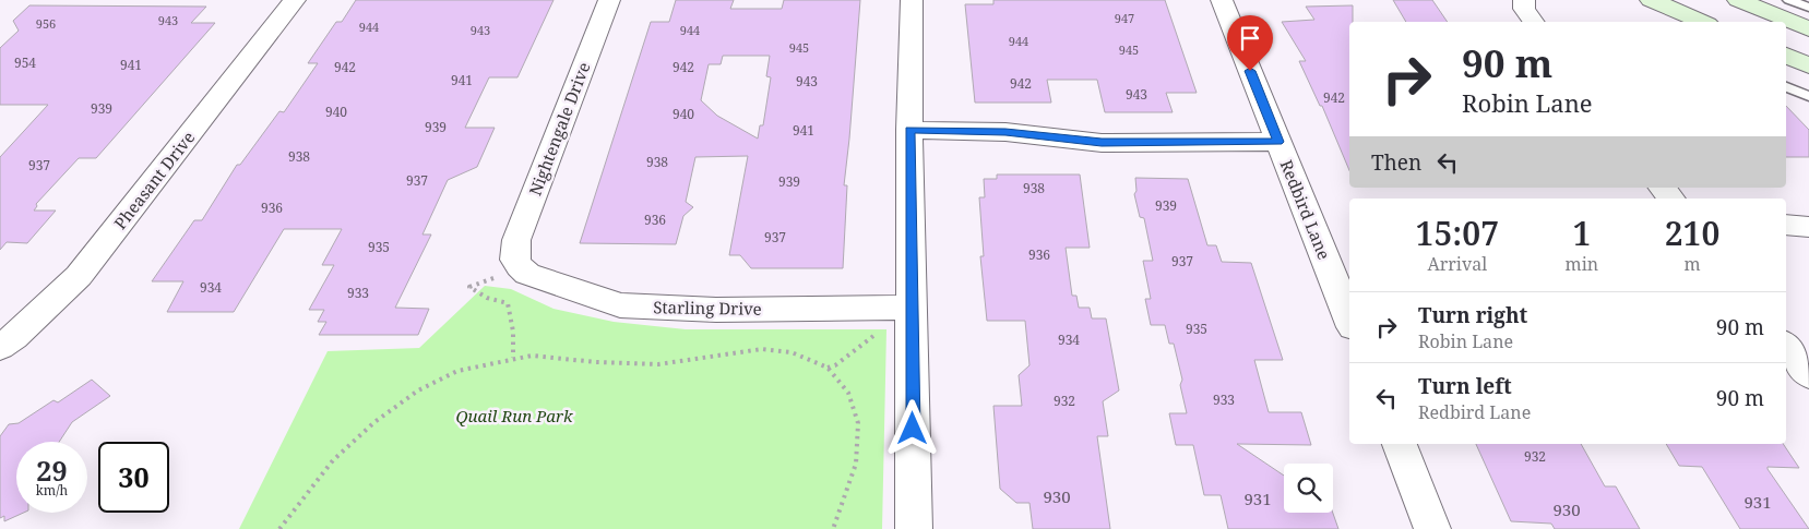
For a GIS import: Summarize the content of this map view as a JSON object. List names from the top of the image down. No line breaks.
{"streets":{"street":["Nightengale Drive","Pheasant Drive","Redbird Lane","Starling Drive"]},"crossings":[["Nightengale Drive","Starling Drive"]],"parks":["Quail Run Park"],"house_numbers":["947","943","956","944","943","944","944","945","945","954","941","942","942","941","943","942","943","942","939","940","940","939","941","938","938","937","937","939","938","939","936","936","937","935","936","937","934","933","935","934","933","932","932","930","931","931","930"],"page":{"turn":["90 m","Robin Lane"],"then":"Then","eta":["15:07","Arrival","1","min","210","m"],"list":[{"name":"Turn right","note":"Robin Lane","value":"90 m"},{"name":"Turn left","note":"Redbird Lane","value":"90 m"}],"speed":"29 km/h","limit":"30"}}
